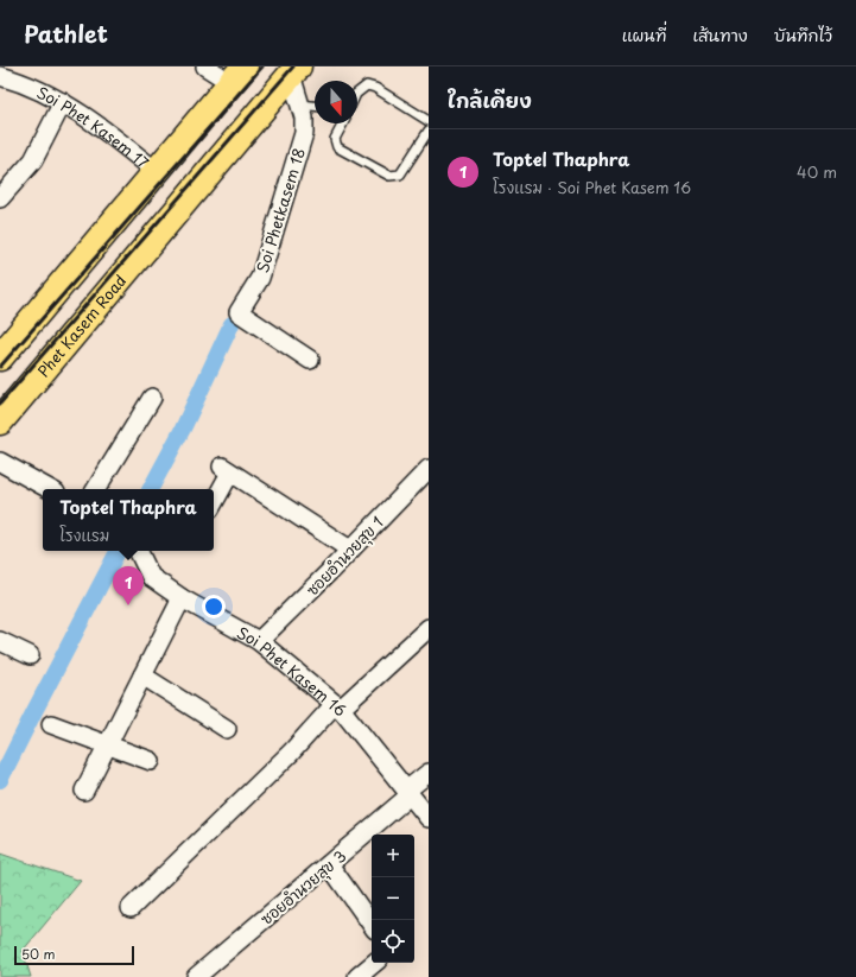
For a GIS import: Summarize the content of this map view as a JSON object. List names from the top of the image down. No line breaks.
{"streets":{"main road":["Phet Kasem Road"],"street":["Soi Phet Kasem 17","Soi Phetkasem 18","ซอยอำนวยสุข 1","Soi Phet Kasem 16","ซอยอำนวยสุข 3"]},"crossings":[["Soi Phetkasem 18","Phet Kasem Road"],["ซอยอำนวยสุข 1","Soi Phet Kasem 16"],["Soi Phet Kasem 16","ซอยอำนวยสุข 3"]],"scale_bar":"50 m","north":"bottom","page":{"header":"Pathlet","nav":["แผนที่","เส้นทาง","บันทึกไว้"],"heading":"ใกล้เคียง","list":[{"mark":"1","name":"Toptel Thaphra","note":"โรงแรม · Soi Phet Kasem 16","value":"40 m"}],"popup":["Toptel Thaphra","โรงแรม"],"pins":"1","map_buttons":["+","−"],"scale":"50 m"}}
